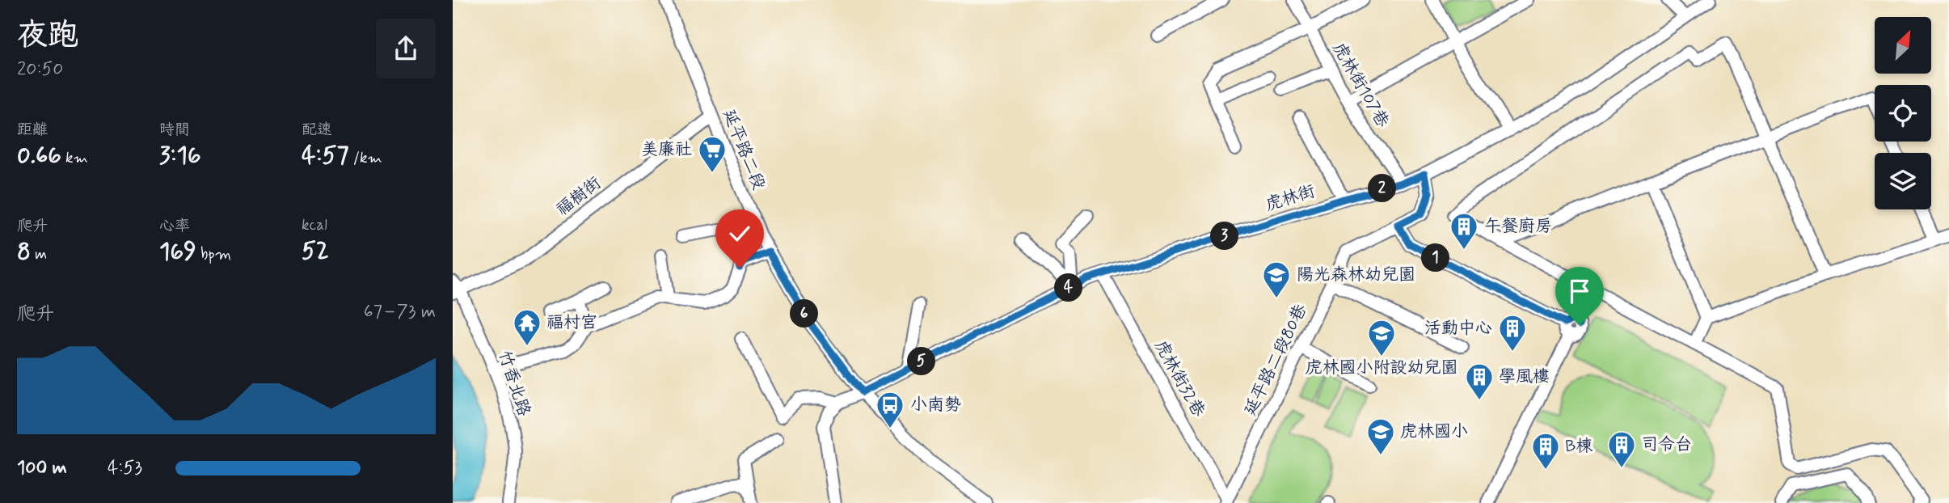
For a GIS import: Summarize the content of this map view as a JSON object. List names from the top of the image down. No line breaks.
{"streets":{"street":["虎林街107巷","延平路二段","福樹街","虎林街","延平路二段80巷","虎林街32巷","竹香北路"]},"crossings":[["虎林街107巷","虎林街"],["延平路二段","福樹街"],["延平路二段","虎林街"],["福樹街","竹香北路"],["虎林街","延平路二段80巷"],["虎林街","虎林街32巷"],["延平路二段80巷","虎林街32巷"]],"places":{"supermarket":["美廉社"],"building":["午餐廚房","活動中心","學風樓","司令台","B棟"],"school or university":["陽光森林幼兒園","虎林國小附設幼兒園","虎林國小"],"temple":["福村宮"],"bus stop":["小南勢"]},"north":"top right","page":{"heading":["夜跑","20:50"],"stats":[["距離","0.66 km"],["時間","3:16"],["配速","4:57 /km"],["爬升","8 m"],["心率","169 bpm"],["kcal","52"]],"pins":["2","3","1","4","6","5"],"chart":["爬升","67–73 m"],"list":[{"name":"100 m","note":"4:53"}]}}
